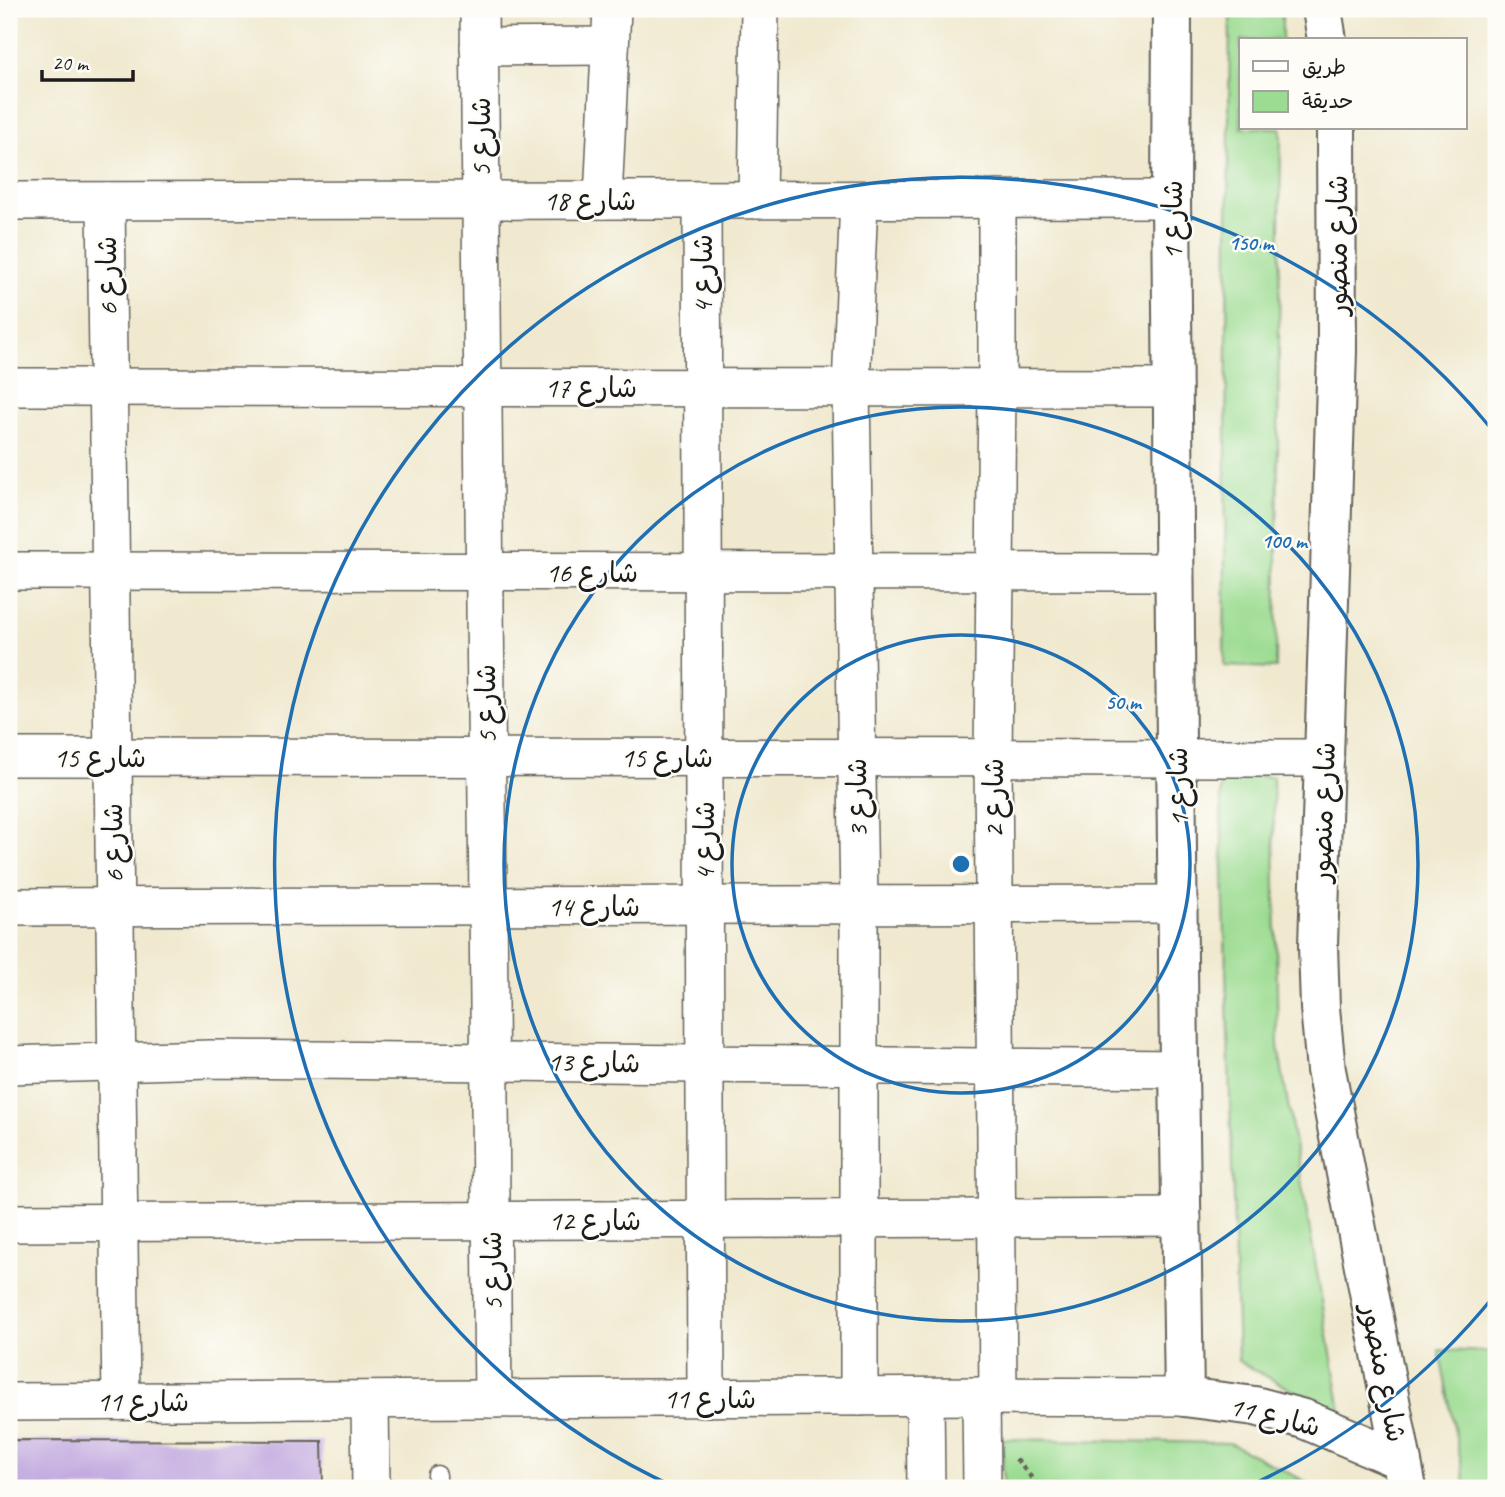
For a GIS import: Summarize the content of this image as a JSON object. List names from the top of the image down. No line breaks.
{"streets":{"street":["شارع 5","شارع 18","شارع 1","شارع منصور","شارع 4","شارع 6","شارع 17","شارع 16","شارع 15","شارع 3","شارع 2","شارع 14","شارع 13","شارع 12","شارع 11"]},"crossings":[["شارع 5","شارع 18"],["شارع 5","شارع 17"],["شارع 5","شارع 16"],["شارع 5","شارع 15"],["شارع 5","شارع 14"],["شارع 5","شارع 13"],["شارع 5","شارع 12"],["شارع 5","شارع 11"],["شارع 18","شارع 1"],["شارع 18","شارع 4"],["شارع 18","شارع 6"],["شارع 18","شارع 3"],["شارع 18","شارع 2"],["شارع 1","شارع 17"],["شارع 1","شارع 16"],["شارع 1","شارع 15"],["شارع 1","شارع 14"],["شارع 1","شارع 13"],["شارع 1","شارع 12"],["شارع 1","شارع 11"],["شارع منصور","شارع 15"],["شارع منصور","شارع 11"],["شارع 4","شارع 17"],["شارع 4","شارع 16"],["شارع 4","شارع 15"],["شارع 4","شارع 14"],["شارع 4","شارع 13"],["شارع 4","شارع 12"],["شارع 4","شارع 11"],["شارع 6","شارع 17"],["شارع 6","شارع 16"],["شارع 6","شارع 15"],["شارع 6","شارع 14"],["شارع 6","شارع 13"],["شارع 6","شارع 12"],["شارع 6","شارع 11"],["شارع 17","شارع 3"],["شارع 17","شارع 2"],["شارع 16","شارع 3"],["شارع 16","شارع 2"],["شارع 15","شارع 3"],["شارع 15","شارع 2"],["شارع 3","شارع 14"],["شارع 3","شارع 13"],["شارع 3","شارع 12"],["شارع 3","شارع 11"],["شارع 2","شارع 14"],["شارع 2","شارع 13"],["شارع 2","شارع 12"],["شارع 2","شارع 11"]],"legend":["طريق","حديقة"],"scale_bar":"20 m","rings":["150 m","100 m","50 m"]}
